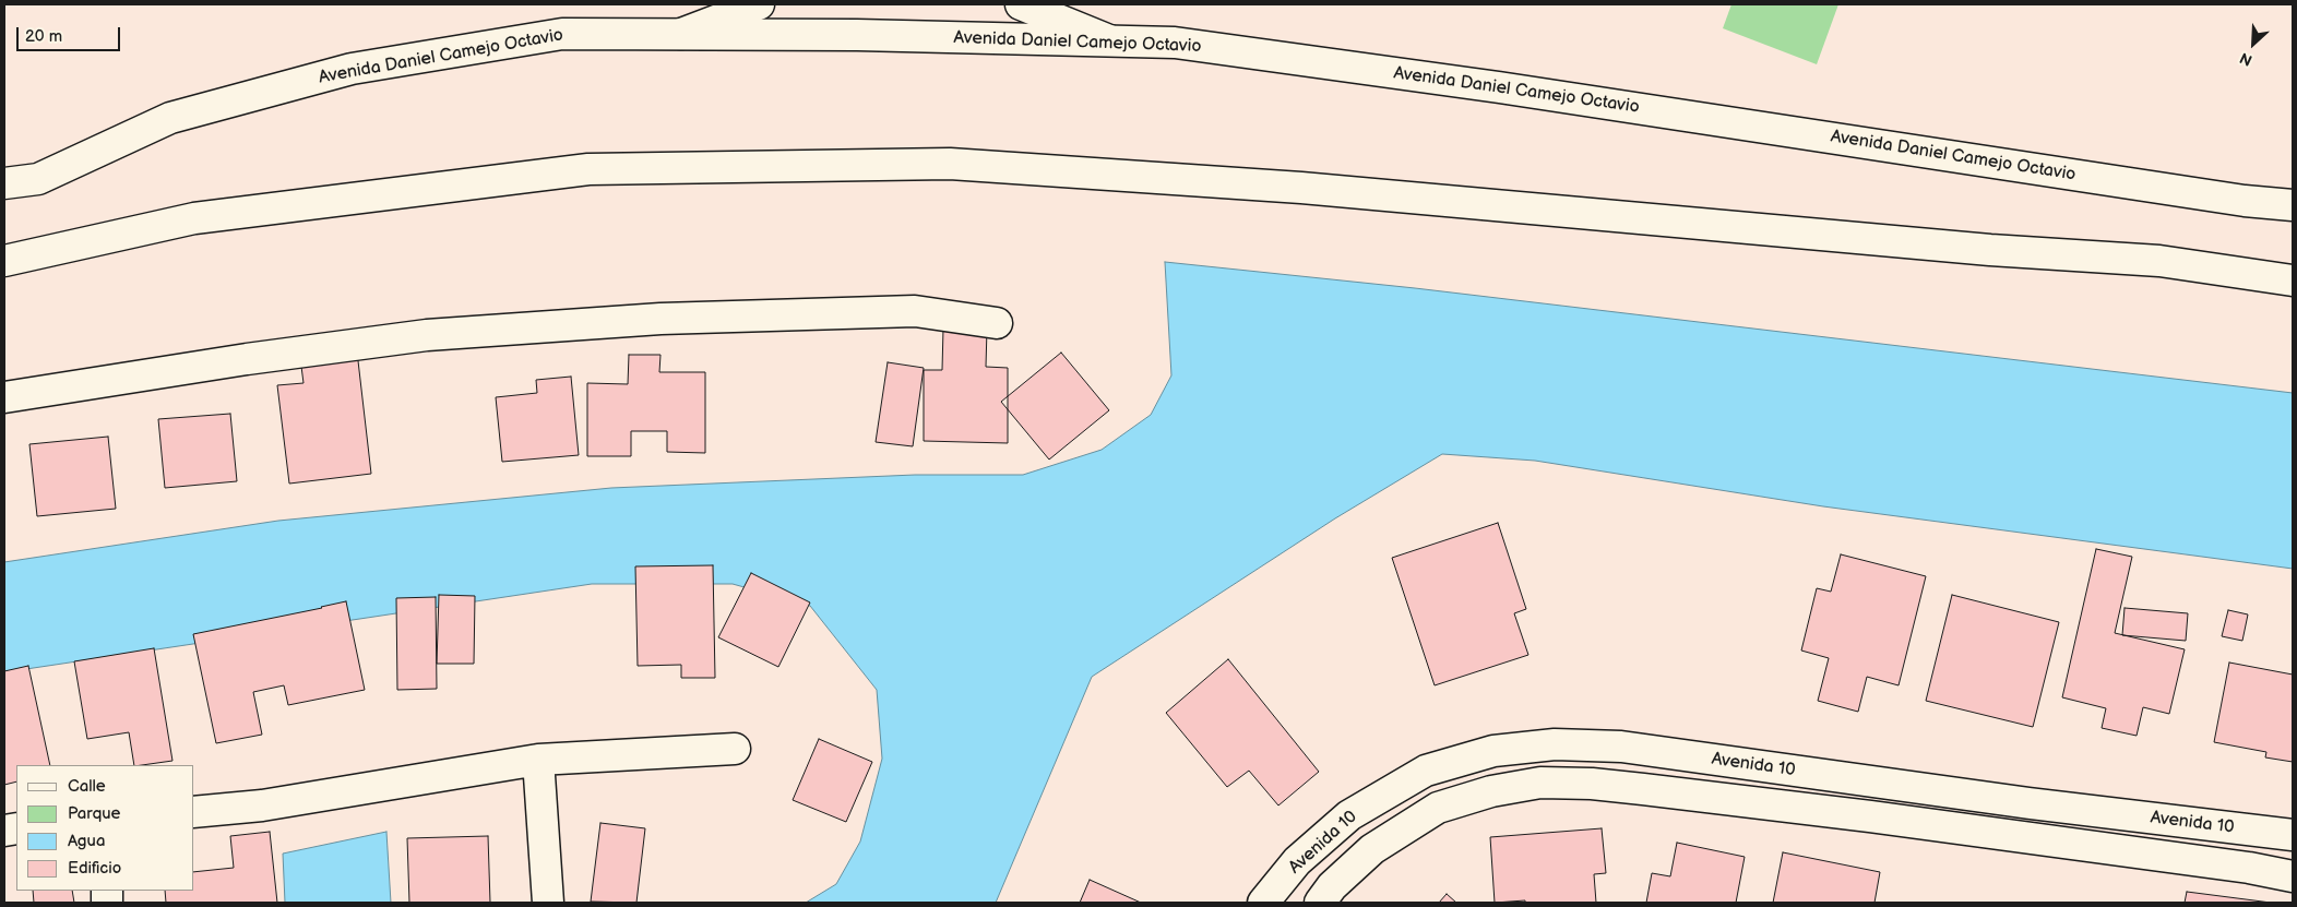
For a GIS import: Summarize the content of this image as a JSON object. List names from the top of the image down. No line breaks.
{"streets":{"main road":["Avenida Daniel Camejo Octavio","Avenida 10"]},"legend":["Calle","Parque","Agua","Edificio"],"scale_bar":"20 m","north":"bottom left"}
